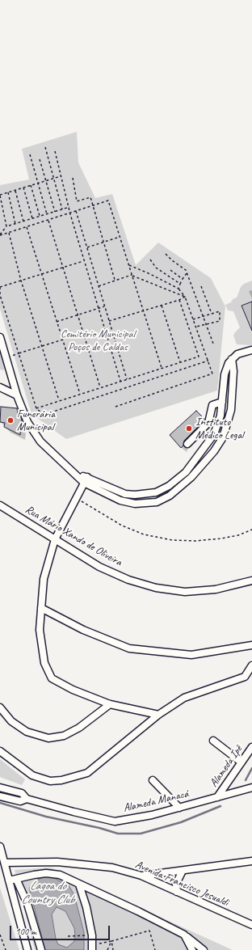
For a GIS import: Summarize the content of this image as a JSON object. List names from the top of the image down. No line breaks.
{"streets":{"street":["Rua Mário Xando de Oliveira","Alameda Ipê","Alameda Manacá","Avenida Francisco Jesualdi"]},"crossings":[["Alameda Ipê","Alameda Manacá"]],"water":["Lagoa do Country Club"],"parks":["Cemitério Municipal Poços de Caldas"],"places":["Funerária Municipal","Instituto Médico Legal"],"scale_bar":"100 m"}
